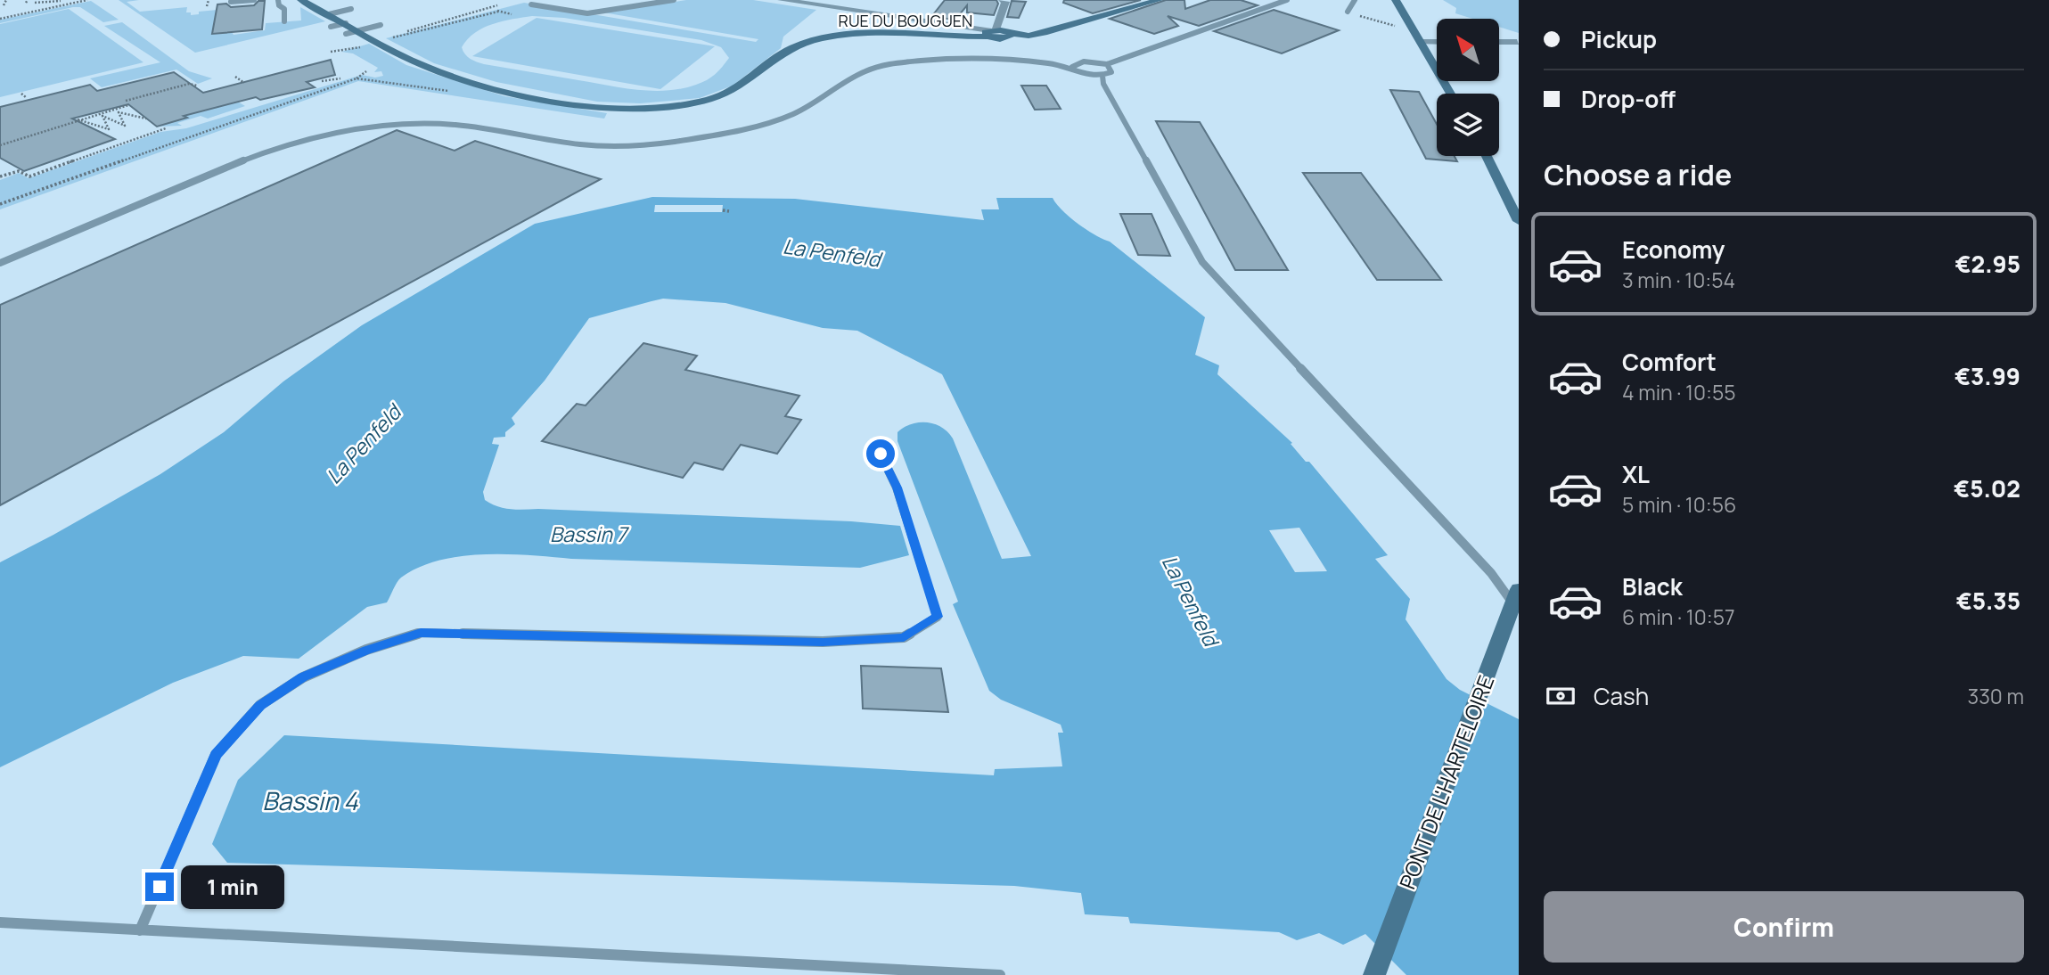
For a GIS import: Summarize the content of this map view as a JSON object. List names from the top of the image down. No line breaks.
{"streets":{"street":["RUE DU BOUGUEN","PONT DE L'HARTELOIRE"]},"water":["La Penfeld","Bassin 7","Bassin 4"],"north":"top left","page":{"banner":["Pickup","Drop-off"],"heading":"Choose a ride","list":[{"name":"Economy","note":"3 min · 10:54","value":"€2.95"},{"name":"Comfort","note":"4 min · 10:55","value":"€3.99"},{"name":"XL","note":"5 min · 10:56","value":"€5.02"},{"name":"Black","note":"6 min · 10:57","value":"€5.35"}],"pay":["Cash","330 m"],"bubble":"1 min","buttons":"Confirm"}}
